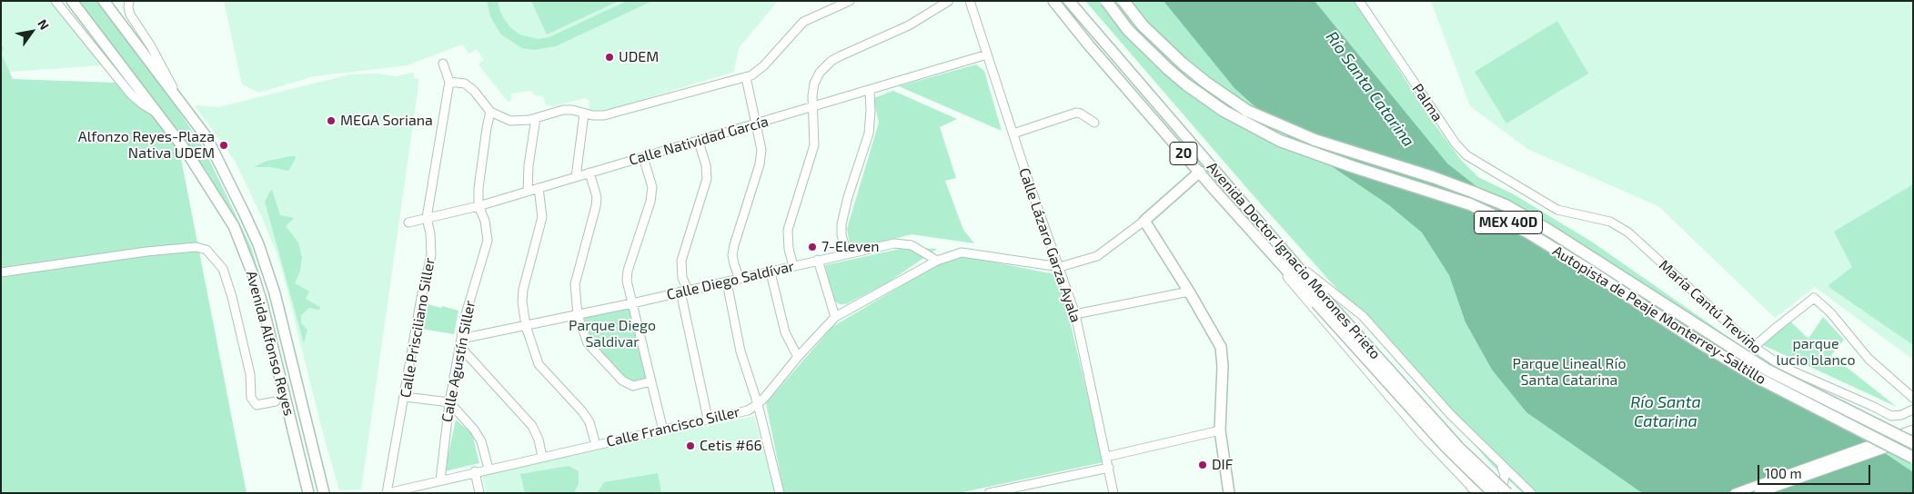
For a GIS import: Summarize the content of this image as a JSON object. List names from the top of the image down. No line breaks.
{"streets":{"highway":["MEX 40D","Autopista de Peaje Monterrey-Saltillo"],"main road":["20","Avenida Doctor Ignacio Morones Prieto","Avenida Alfonso Reyes"],"street":["Palma","Calle Natividad García","Calle Lázaro Garza Ayala","Calle Diego Saldívar","María Cantú Treviño","Calle Prisciliano Siller","Calle Agustín Siller","Calle Francisco Siller"]},"crossings":[["Palma","María Cantú Treviño"],["Calle Natividad García","Calle Lázaro Garza Ayala"],["Calle Natividad García","Calle Prisciliano Siller"],["Calle Natividad García","Calle Agustín Siller"],["20","Avenida Doctor Ignacio Morones Prieto"],["Calle Diego Saldívar","Calle Agustín Siller"],["Calle Diego Saldívar","Calle Francisco Siller"],["Calle Prisciliano Siller","Calle Francisco Siller"],["Calle Agustín Siller","Calle Francisco Siller"]],"water":["Río Santa Catarina"],"parks":["Parque Diego Saldivar","parque lucio blanco","Parque Lineal Río Santa Catarina"],"places":["UDEM","MEGA Soriana","Alfonzo Reyes-Plaza Nativa UDEM","7-Eleven","Cetis #66","DIF"],"scale_bar":"100 m","north":"top right"}
